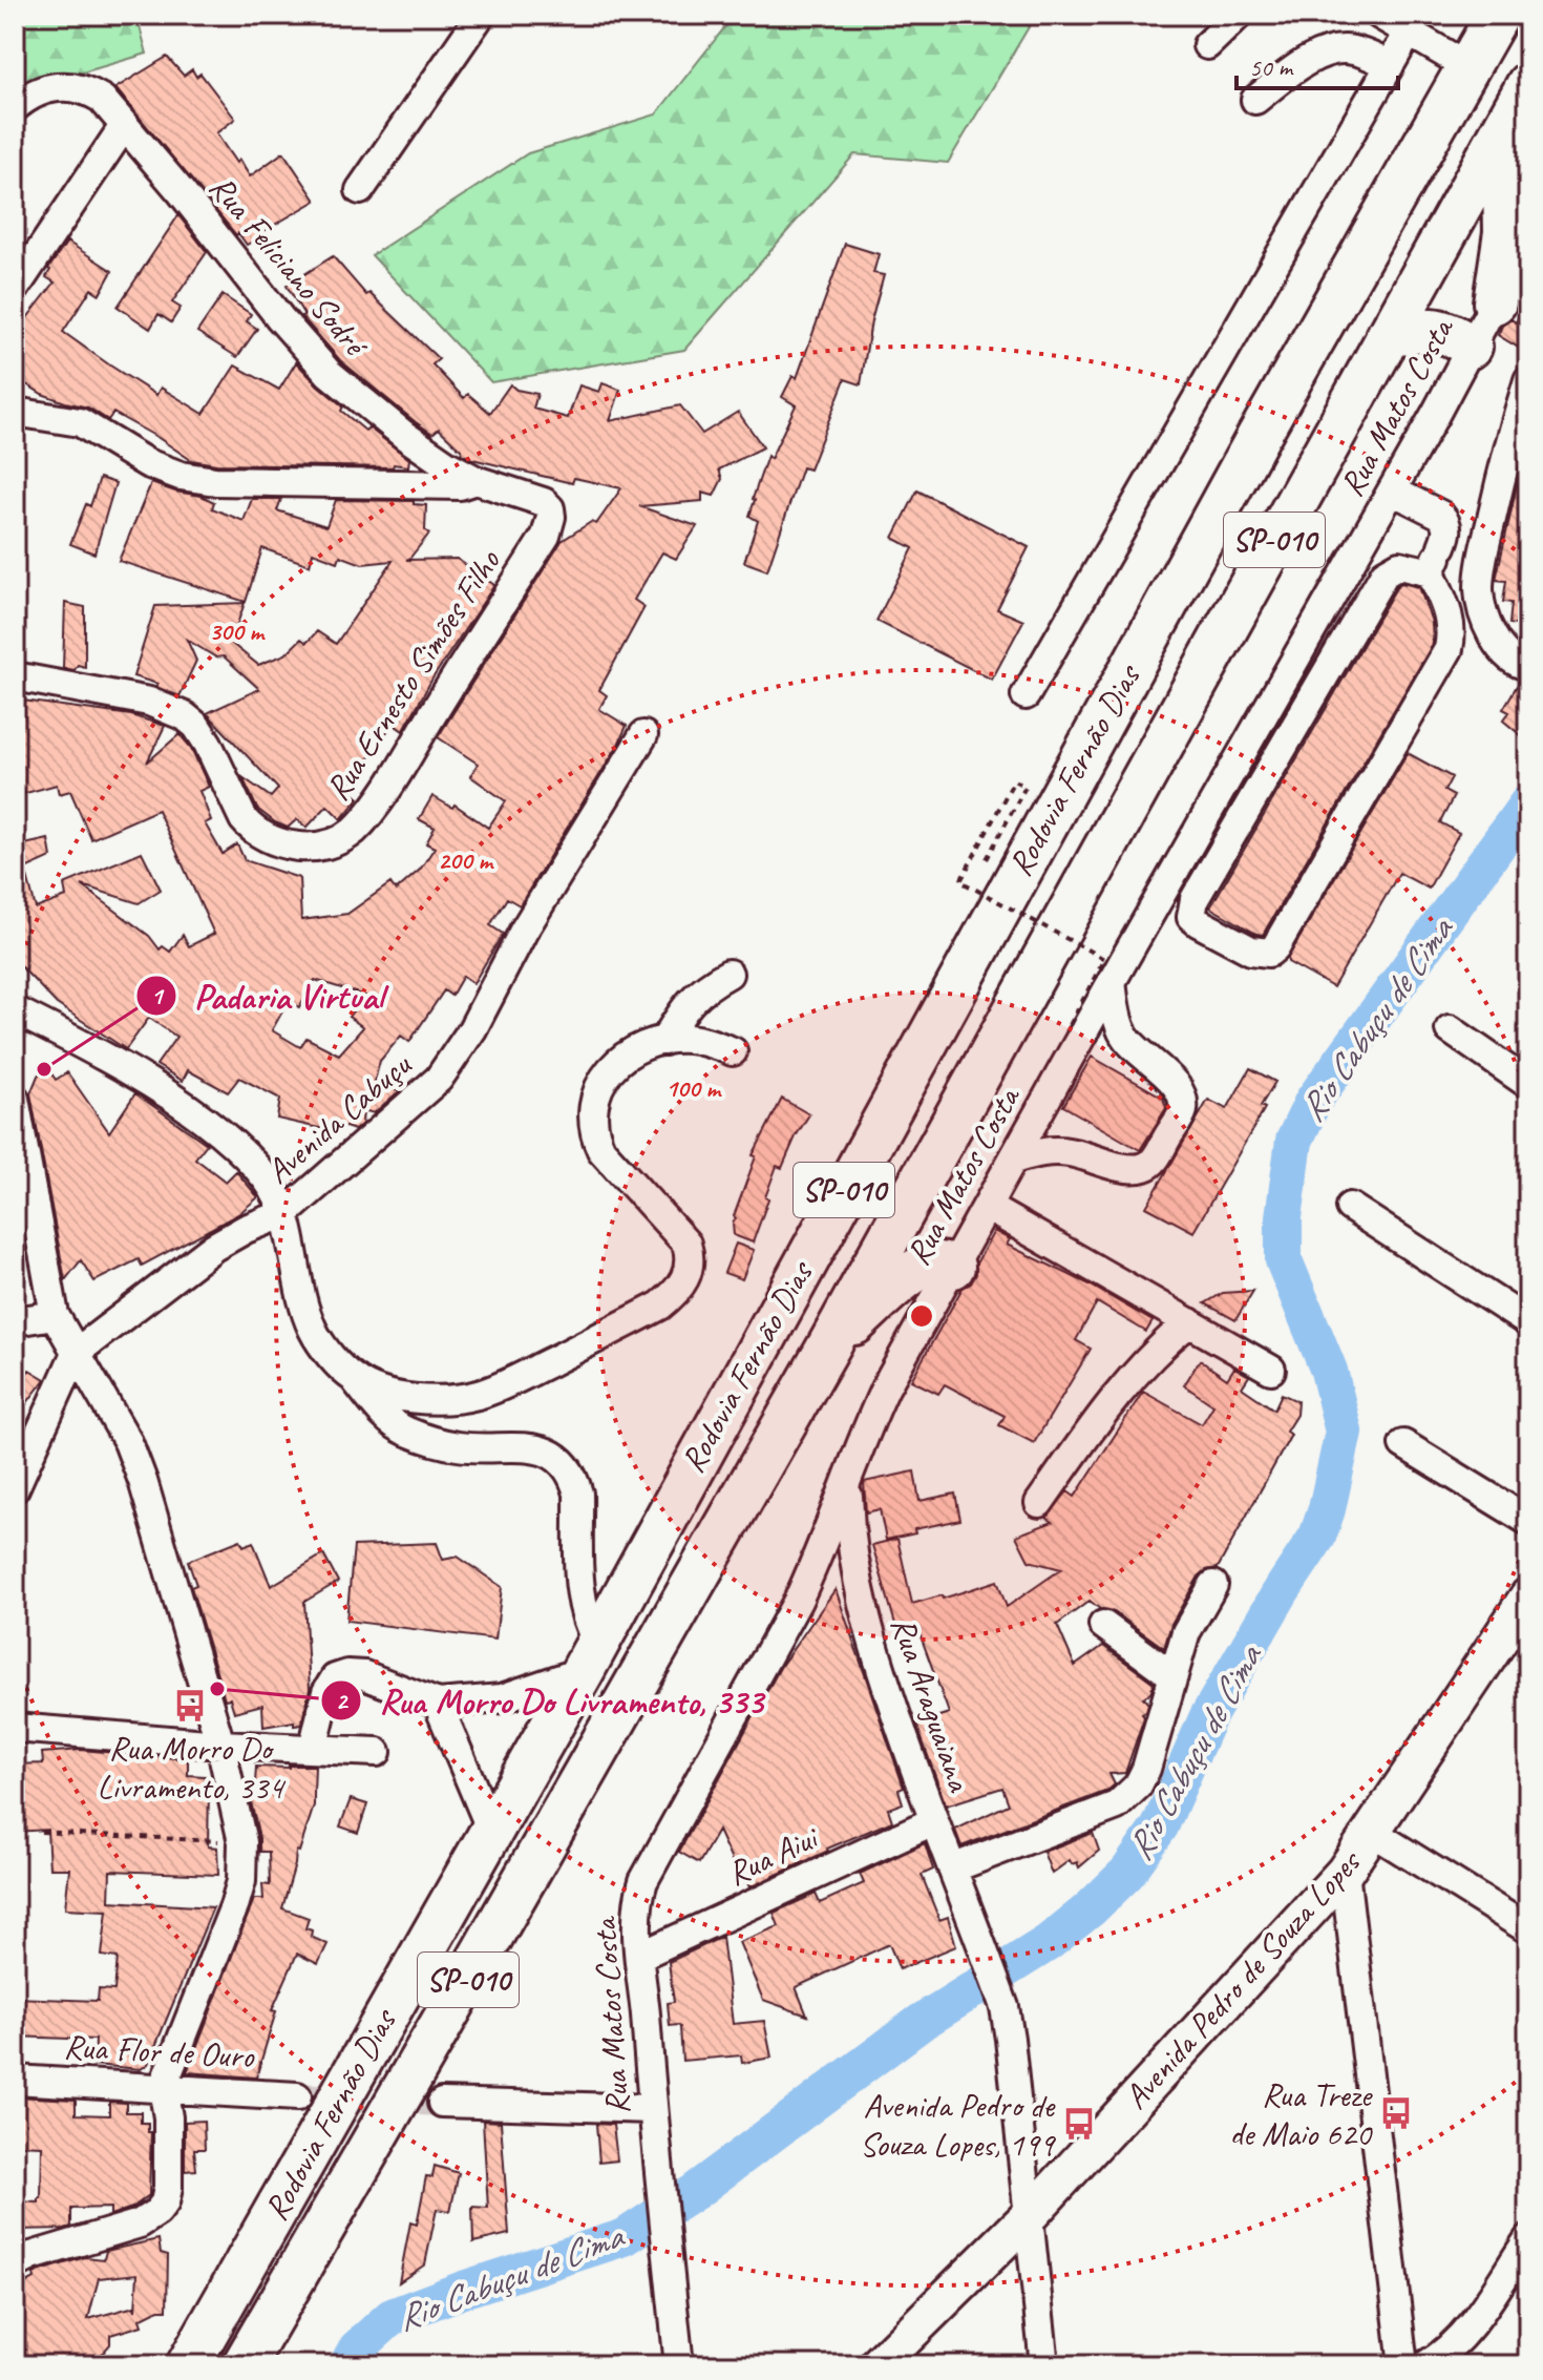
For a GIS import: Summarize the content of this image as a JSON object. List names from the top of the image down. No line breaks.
{"streets":{"highway":["SP-010","Rodovia Fernão Dias"],"main road":["Avenida Pedro de Souza Lopes"],"street":["Rua Feliciano Sodré","Rua Matos Costa","Rua Ernesto Simões Filho","Avenida Cabuçu","Rua Araguaiana","Rua Aiui","Rua Flor de Ouro"]},"crossings":[["Rua Feliciano Sodré","Rua Ernesto Simões Filho"],["Rua Matos Costa","Rua Araguaiana"],["Rua Matos Costa","Rua Aiui"],["Rua Araguaiana","Rua Aiui"],["Rua Araguaiana","Avenida Pedro de Souza Lopes"]],"water":["Rio Cabuçu de Cima"],"places":{"other":["Padaria Virtual","Rua Morro Do Livramento, 333"],"bus stop":["Rua Morro Do Livramento, 334","Rua Treze de Maio 620","Avenida Pedro de Souza Lopes, 199"]},"scale_bar":"50 m","rings":["300 m","200 m","100 m"]}
